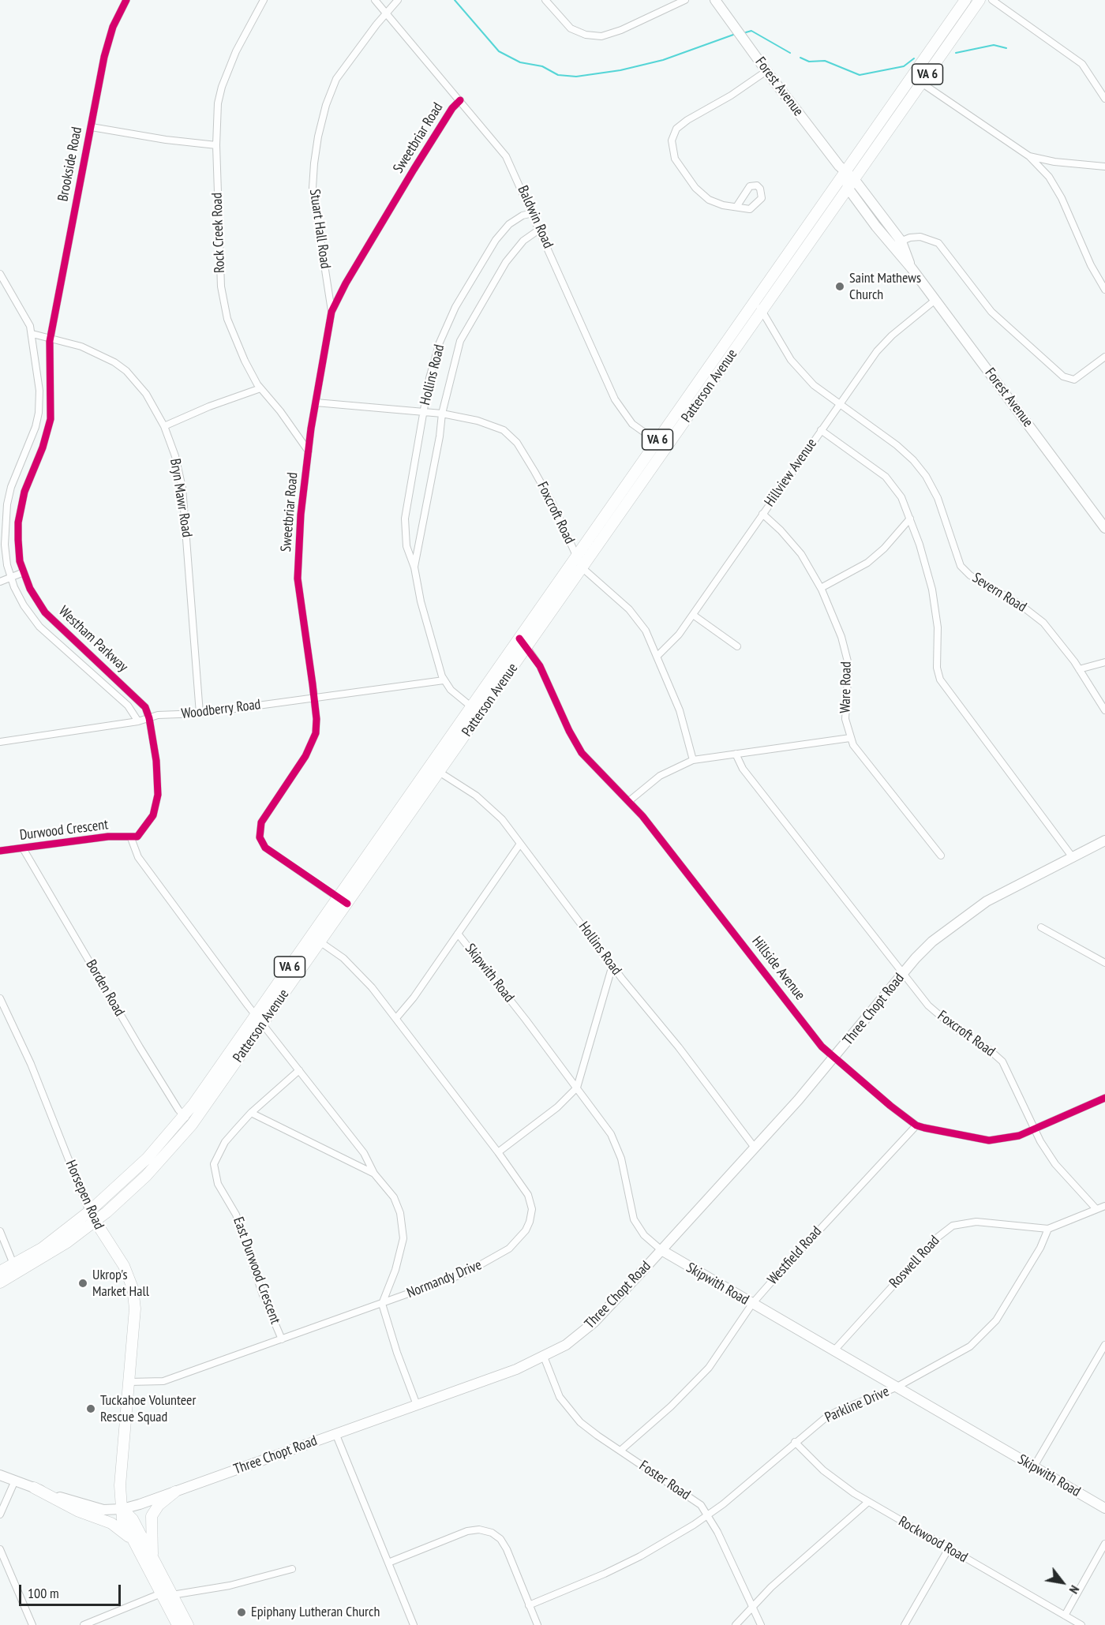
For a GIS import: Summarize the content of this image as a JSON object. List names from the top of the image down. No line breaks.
{"streets":{"main road":["VA 6","Forest Avenue","Patterson Avenue","Skipwith Road","Three Chopt Road","Horsepen Road"],"street":["Sweetbriar Road","Brookside Road","Baldwin Road","Stuart Hall Road","Rock Creek Road","Hollins Road","Hillview Avenue","Bryn Mawr Road","Foxcroft Road","Severn Road","Westham Parkway","Ware Road","Woodberry Road","Durwood Crescent","Hillside Avenue","Borden Road","Westfield Road","Roswell Road","East Durwood Crescent","Normandy Drive","Parkline Drive","Foster Road","Rockwood Road"]},"crossings":[["Forest Avenue","Patterson Avenue"],["Forest Avenue","Hillview Avenue"],["Sweetbriar Road","Baldwin Road"],["Sweetbriar Road","Stuart Hall Road"],["Sweetbriar Road","Rock Creek Road"],["Sweetbriar Road","Patterson Avenue"],["Sweetbriar Road","Foxcroft Road"],["Sweetbriar Road","Woodberry Road"],["Brookside Road","Bryn Mawr Road"],["Brookside Road","Westham Parkway"],["Baldwin Road","Stuart Hall Road"],["Baldwin Road","Hollins Road"],["Baldwin Road","Patterson Avenue"],["Hollins Road","Patterson Avenue"],["Hollins Road","Foxcroft Road"],["Hollins Road","Woodberry Road"],["Hollins Road","Three Chopt Road"],["Patterson Avenue","Foxcroft Road"],["Patterson Avenue","Severn Road"],["Patterson Avenue","Hillside Avenue"],["Patterson Avenue","Borden Road"],["Patterson Avenue","Horsepen Road"],["Patterson Avenue","Normandy Drive"],["Hillview Avenue","Foxcroft Road"],["Hillview Avenue","Severn Road"],["Hillview Avenue","Ware Road"],["Bryn Mawr Road","Westham Parkway"],["Bryn Mawr Road","Woodberry Road"],["Foxcroft Road","Hillside Avenue"],["Foxcroft Road","Three Chopt Road"],["Westham Parkway","Woodberry Road"],["Westham Parkway","Durwood Crescent"],["Durwood Crescent","Borden Road"],["Hillside Avenue","Three Chopt Road"],["Hillside Avenue","Westfield Road"],["Skipwith Road","Three Chopt Road"],["Skipwith Road","Westfield Road"],["Skipwith Road","Roswell Road"],["Skipwith Road","Parkline Drive"],["Three Chopt Road","Horsepen Road"],["Three Chopt Road","Foster Road"],["Horsepen Road","Normandy Drive"],["Westfield Road","Foster Road"],["Roswell Road","Parkline Drive"],["East Durwood Crescent","Normandy Drive"],["Parkline Drive","Foster Road"],["Parkline Drive","Rockwood Road"]],"places":["Saint Mathews Church","Ukrop's Market Hall","Tuckahoe Volunteer Rescue Squad","Epiphany Lutheran Church"],"scale_bar":"100 m","north":"bottom right"}
